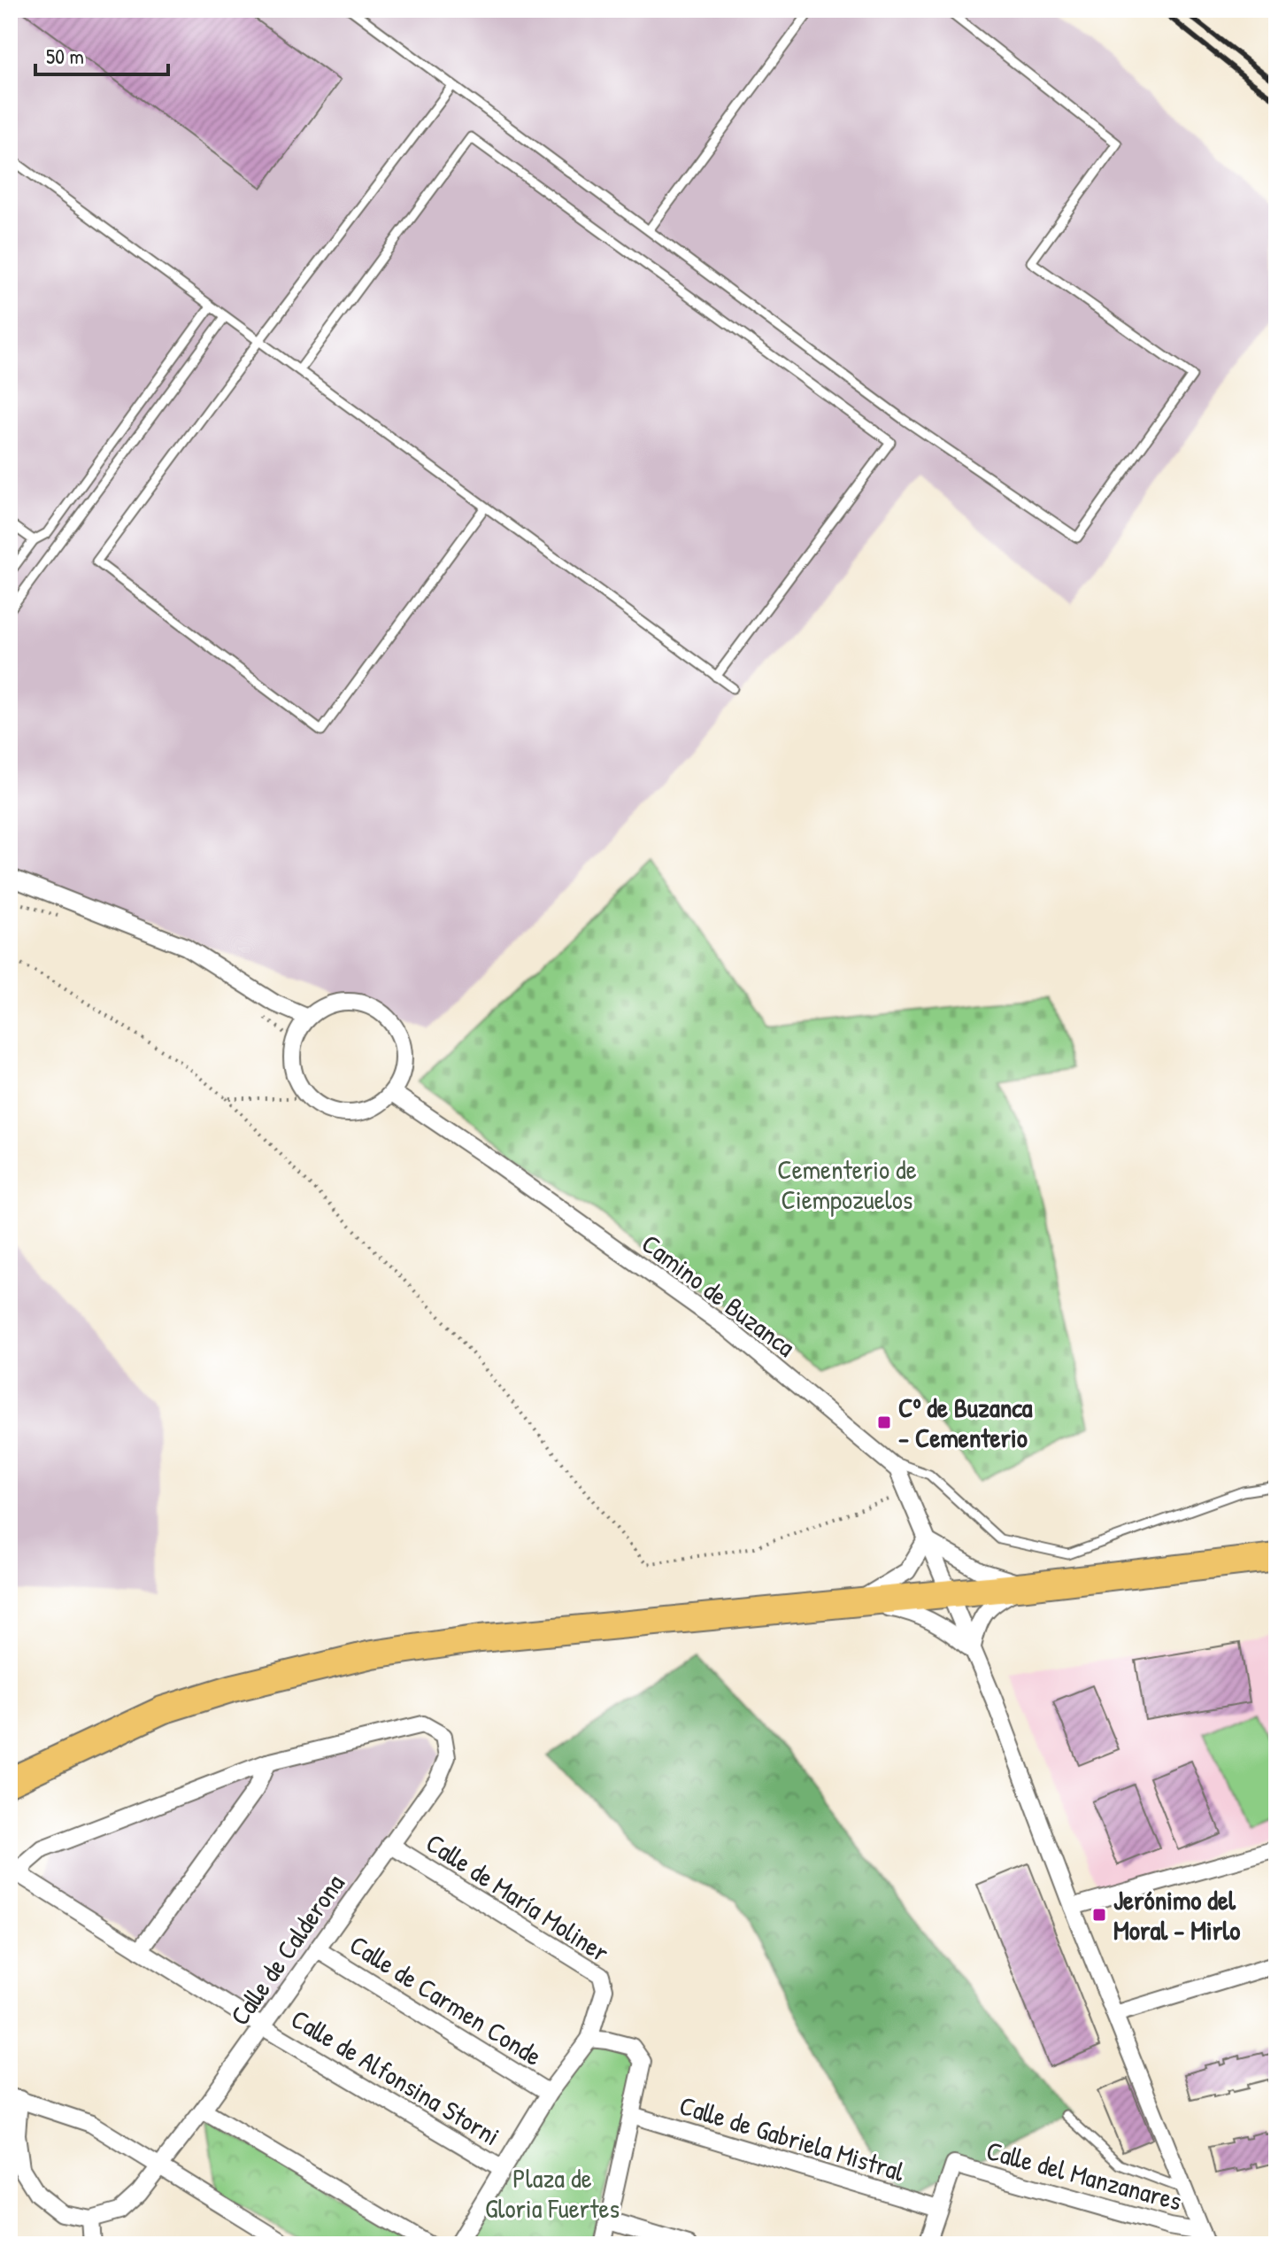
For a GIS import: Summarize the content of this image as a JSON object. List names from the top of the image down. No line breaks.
{"streets":{"street":["Camino de Buzanca","Calle de María Moliner","Calle de Calderona","Calle de Carmen Conde","Calle de Alfonsina Storni","Calle de Gabriela Mistral","Calle del Manzanares"]},"crossings":[["Camino de Buzanca","Calle del Manzanares"],["Calle de María Moliner","Calle de Calderona"],["Calle de Calderona","Calle de Carmen Conde"],["Calle de Calderona","Calle de Alfonsina Storni"],["Calle de Gabriela Mistral","Calle del Manzanares"]],"parks":["Cementerio de Ciempozuelos","Plaza de Gloria Fuertes"],"places":{"transit":["Cº de Buzanca - Cementerio","Jerónimo del Moral - Mirlo"]},"scale_bar":"50 m"}
